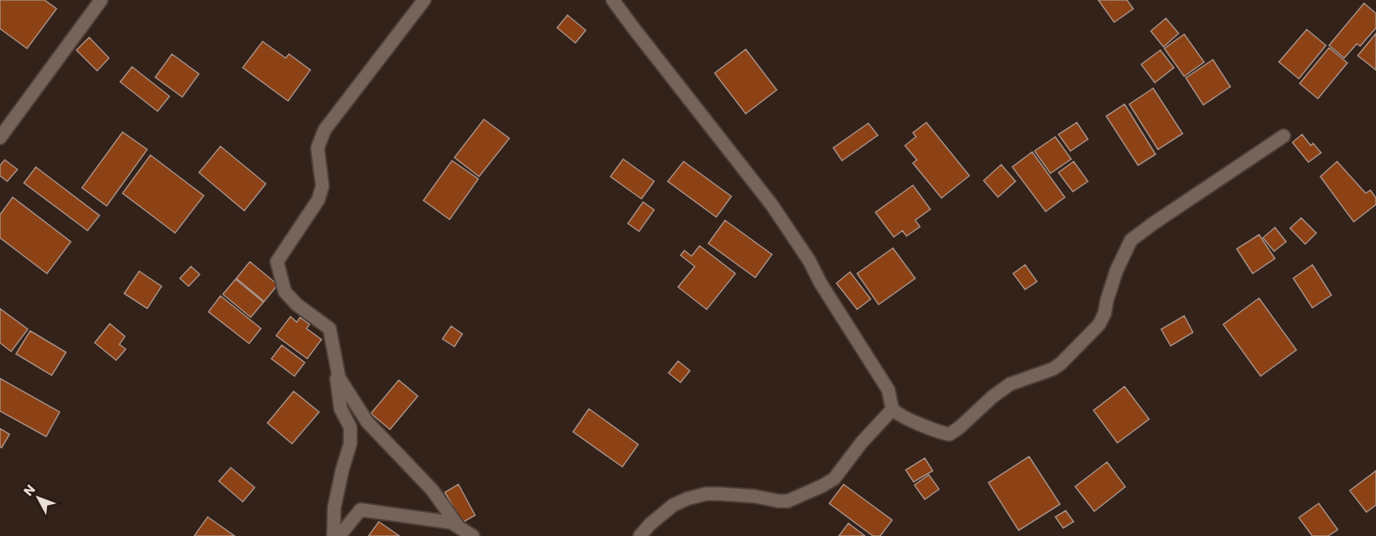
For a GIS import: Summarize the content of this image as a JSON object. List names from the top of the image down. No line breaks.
{"north":"top left"}
